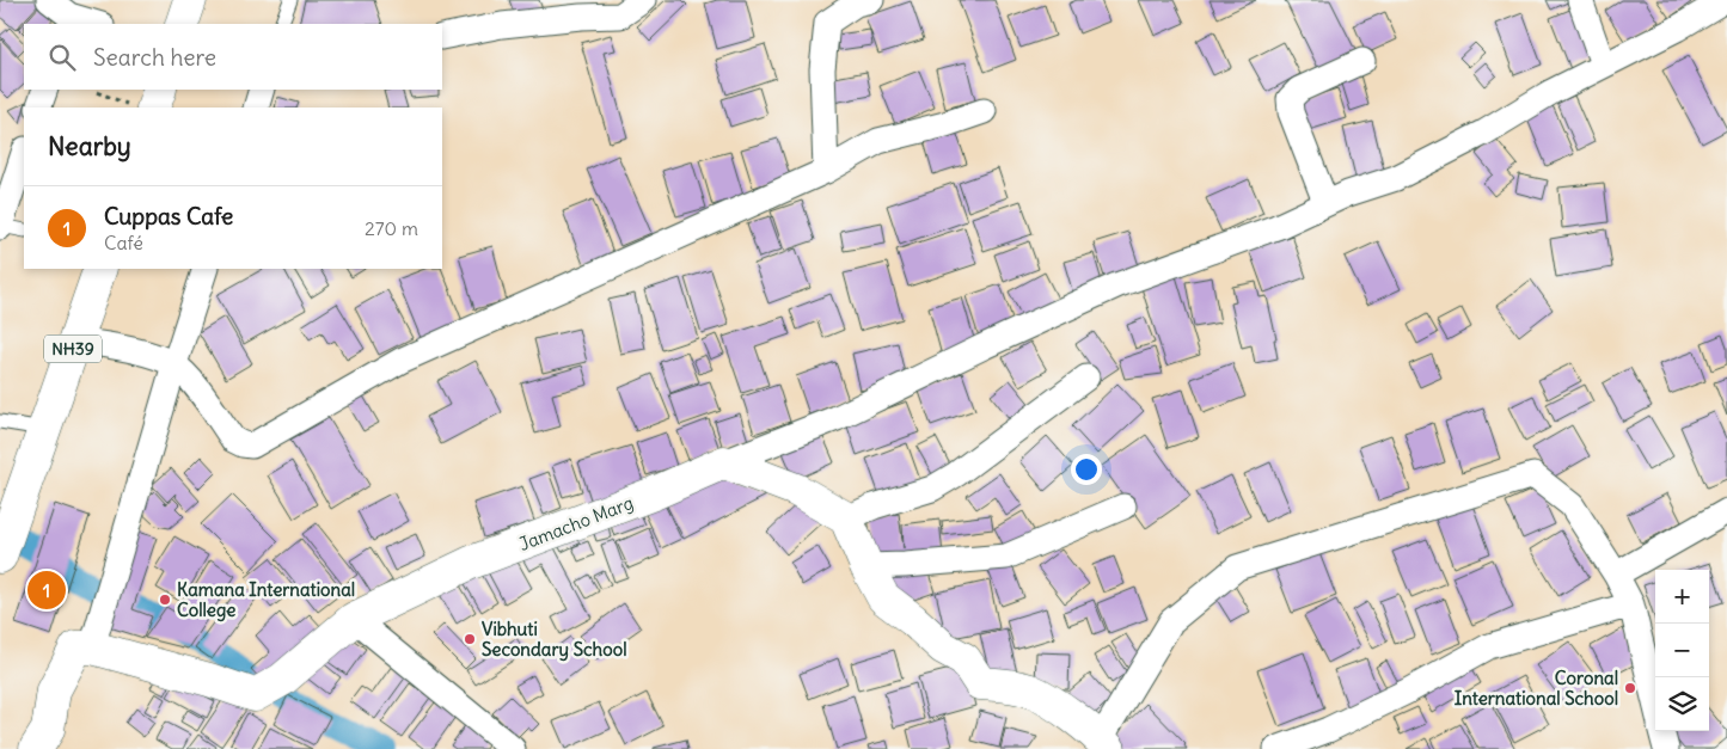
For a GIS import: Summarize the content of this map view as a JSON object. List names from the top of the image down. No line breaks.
{"streets":{"main road":["NH39","Jamacho Marg"]},"places":["Kamana International College","Vibhuti Secondary School","Coronal International School"],"page":{"search":"Search here","heading":"Nearby","list":[{"mark":"1","name":"Cuppas Cafe","note":"Café","value":"270 m"}],"pins":"1","map_buttons":["+","−"]}}
